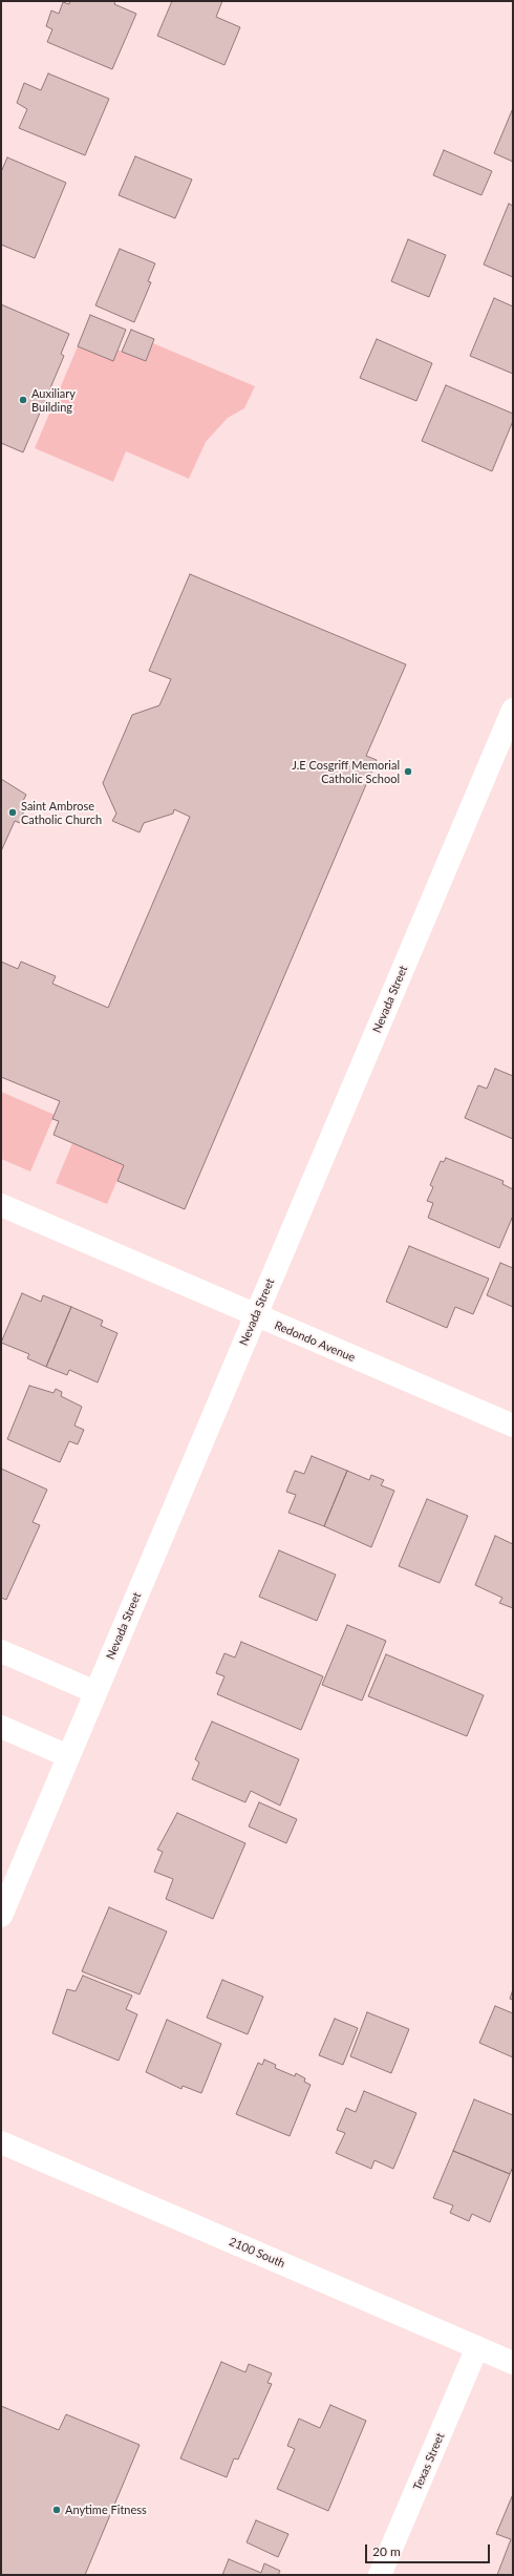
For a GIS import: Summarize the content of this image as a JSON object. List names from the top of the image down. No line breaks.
{"streets":{"street":["Nevada Street","Redondo Avenue","2100 South","Texas Street"]},"crossings":[["Nevada Street","Redondo Avenue"],["2100 South","Texas Street"]],"places":["Auxiliary Building","J.E Cosgriff Memorial Catholic School","Saint Ambrose Catholic Church","Anytime Fitness"],"scale_bar":"20 m"}
